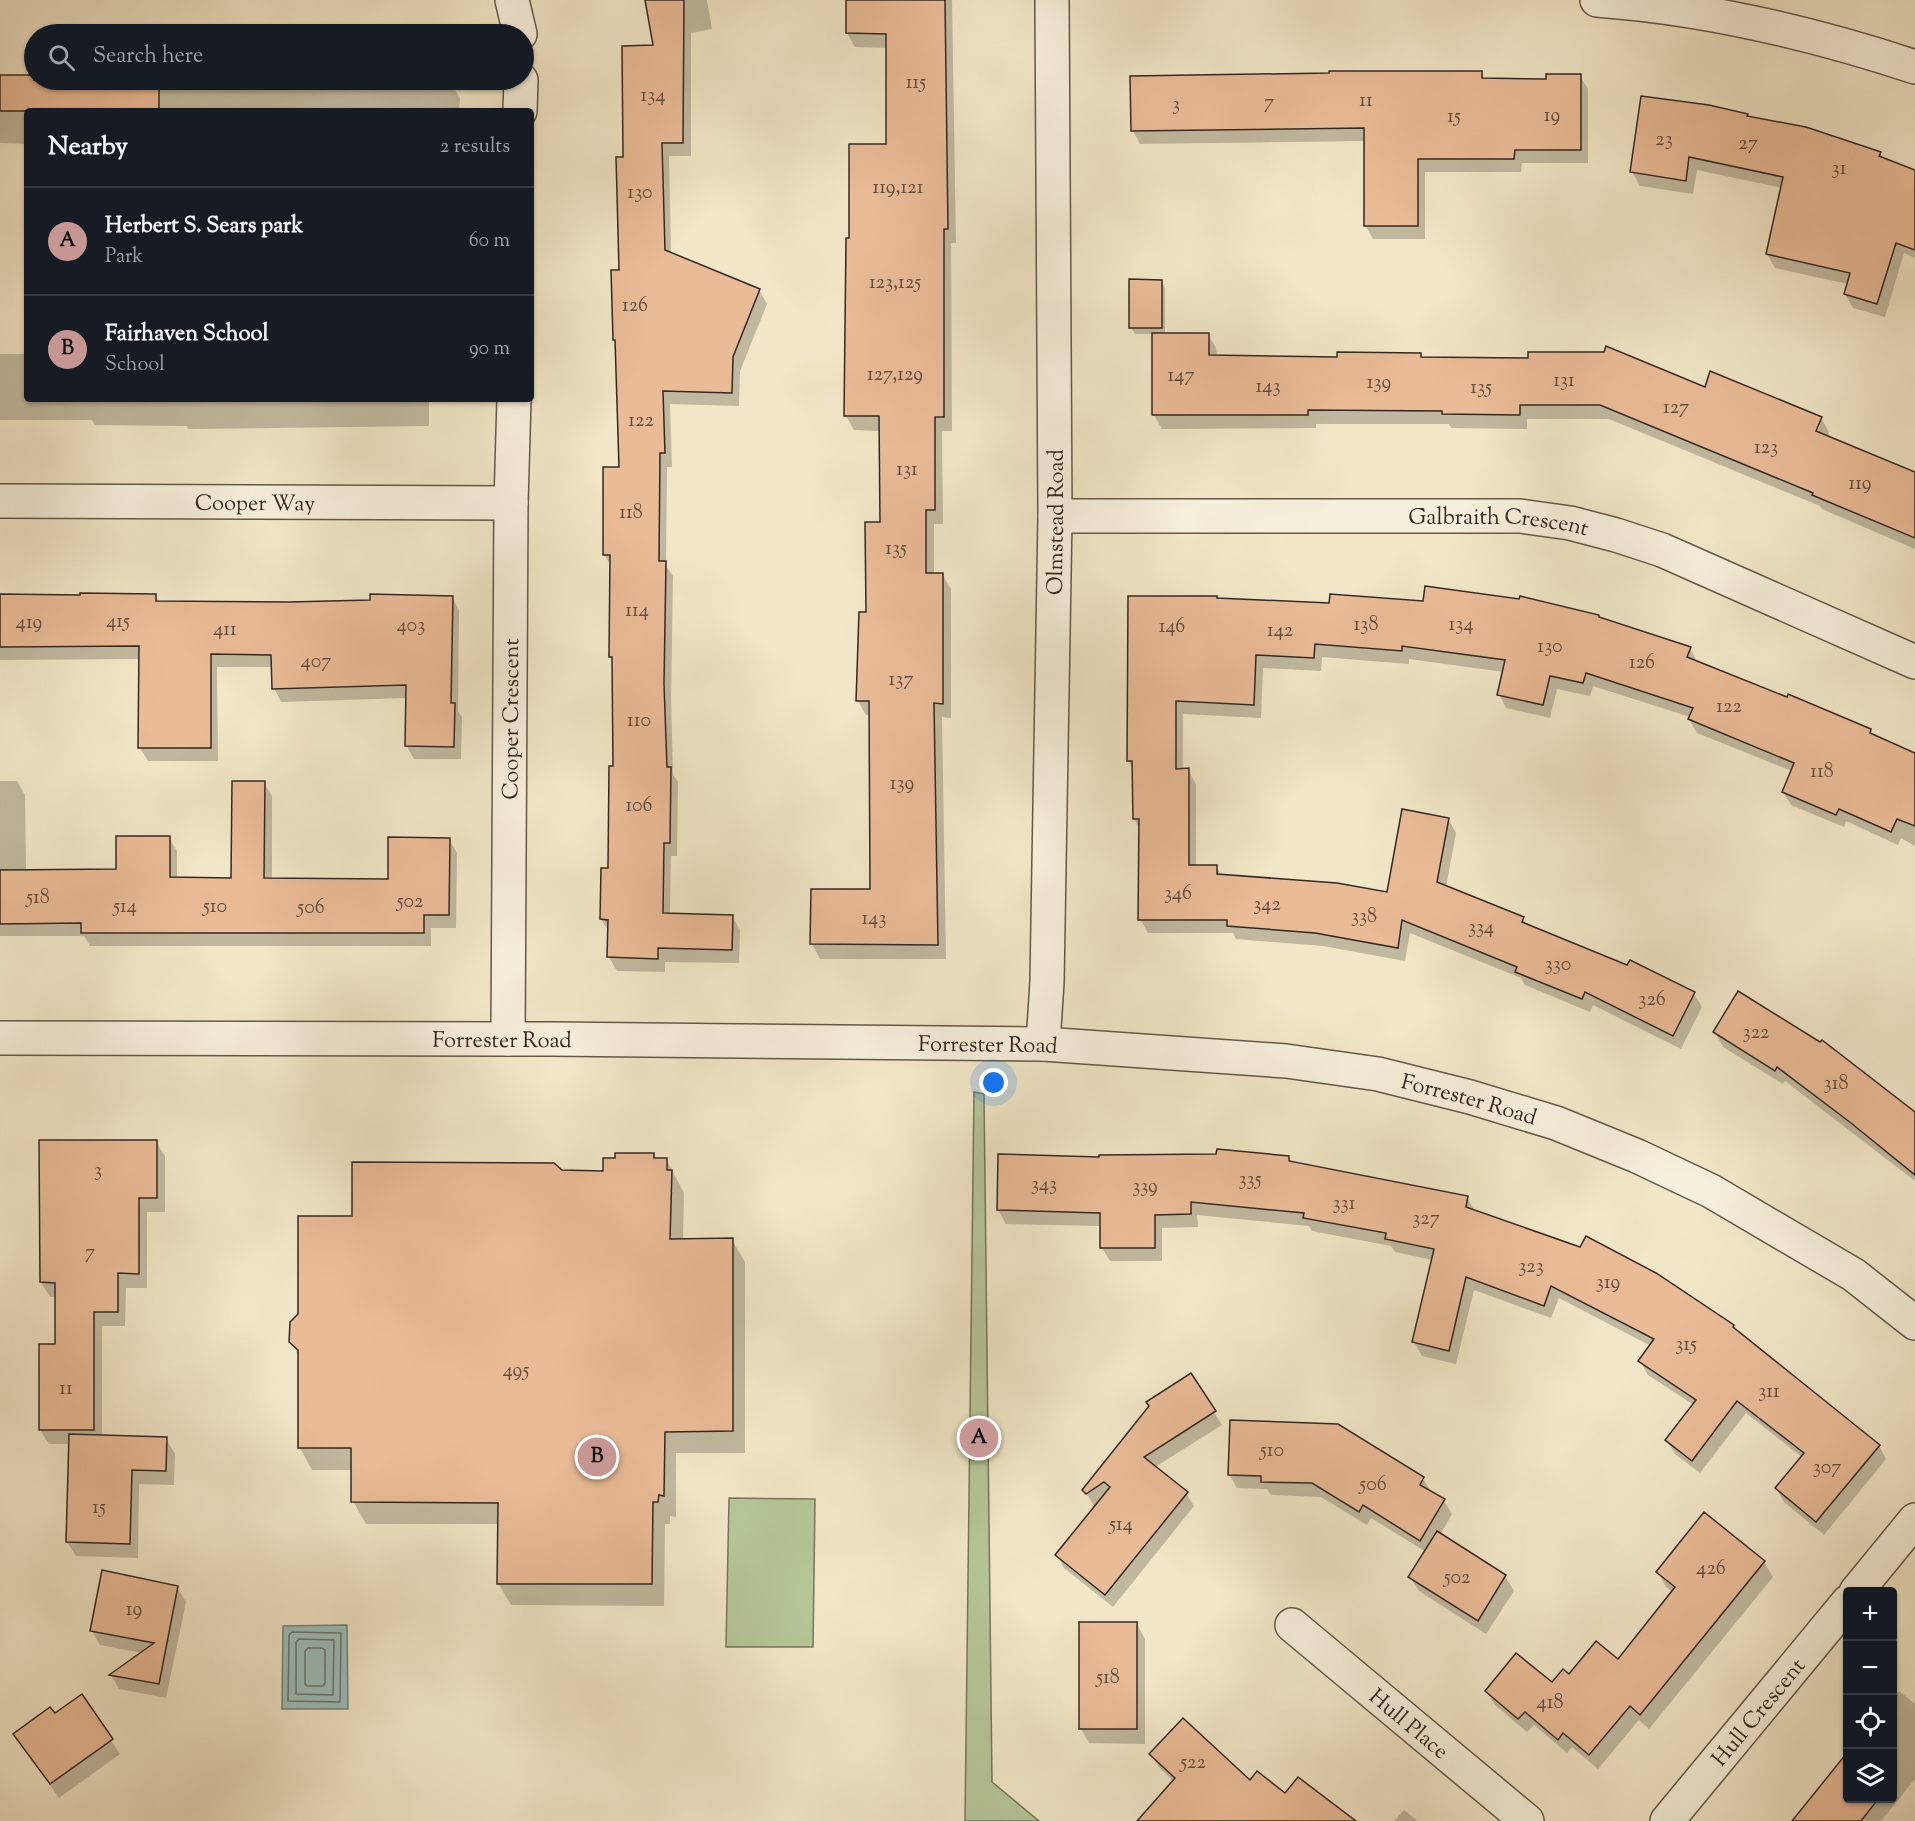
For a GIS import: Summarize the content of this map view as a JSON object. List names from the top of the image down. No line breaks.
{"streets":{"street":["Cooper Way","Olmstead Road","Galbraith Crescent","Cooper Crescent","Forrester Road","Hull Crescent","Hull Place"]},"crossings":[["Cooper Way","Cooper Crescent"],["Olmstead Road","Galbraith Crescent"],["Olmstead Road","Forrester Road"],["Cooper Crescent","Forrester Road"]],"house_numbers":["115","134","11","7","3","19","15","23","27","31","119,121","130","123,125","126","127,129","147","131","139","143","135","127","122","123","131","119","118","135","114","415","419","138","134","403","146","411","142","130","407","126","137","122","110","118","139","106","346","518","502","342","514","510","506","338","143","334","330","326","322","318","3","335","343","339","331","327","7","323","319","315","495","11","311","510","307","506","15","514","426","502","19","518","418","522"],"page":{"search":"Search here","heading":["Nearby","2 results"],"list":[{"mark":"A","name":"Herbert S. Sears park","note":"Park","value":"60 m"},{"mark":"B","name":"Fairhaven School","note":"School","value":"90 m"}],"pins":["A","B"],"map_buttons":["+","−"]}}
